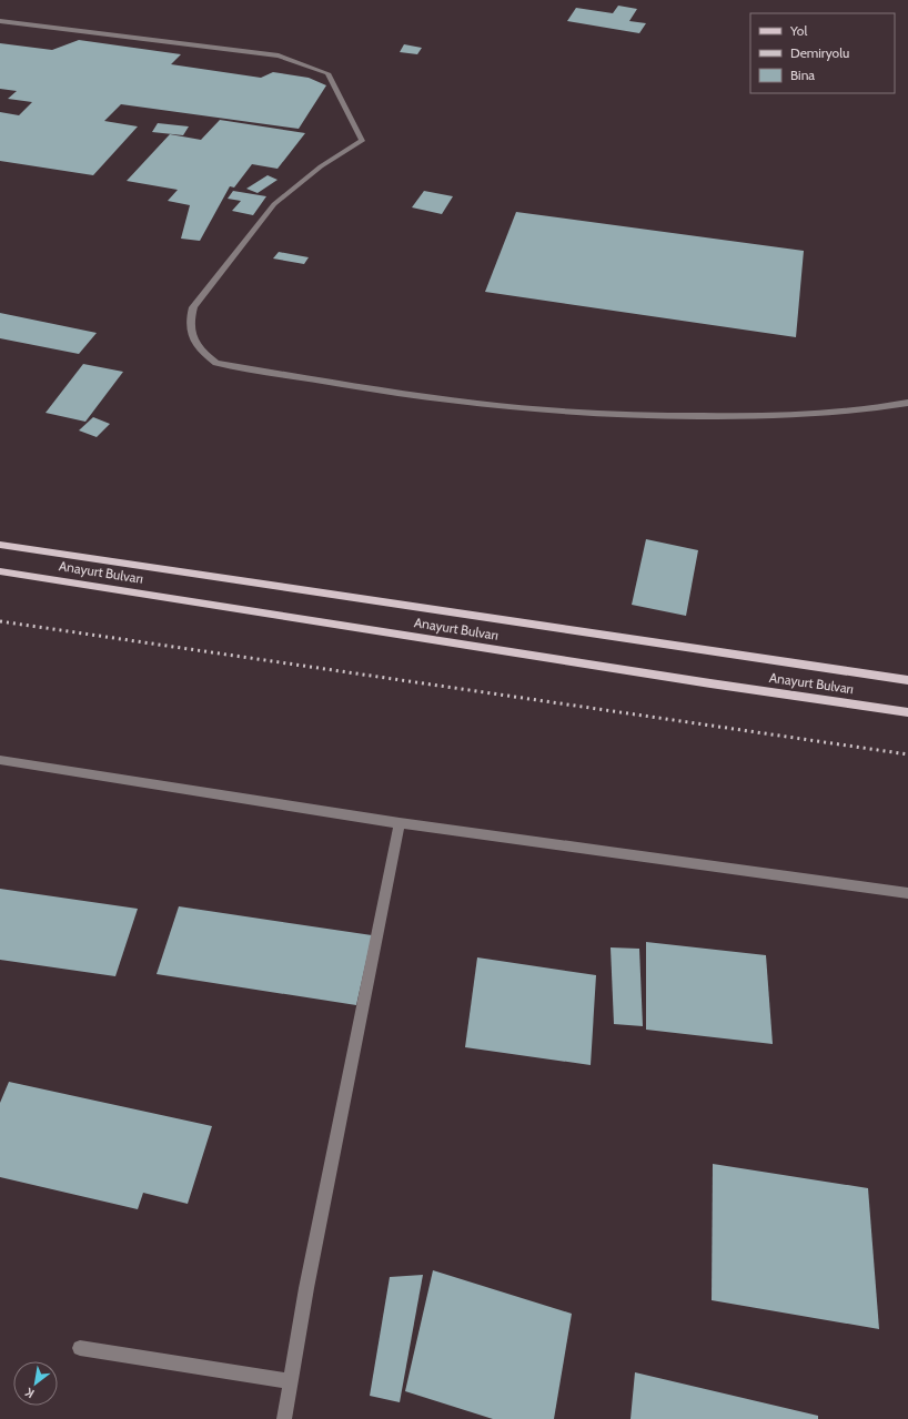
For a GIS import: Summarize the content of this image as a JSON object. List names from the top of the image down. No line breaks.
{"streets":{"main road":["Anayurt Bulvarı"]},"legend":["Yol","Demiryolu","Bina"],"north":"bottom left"}
